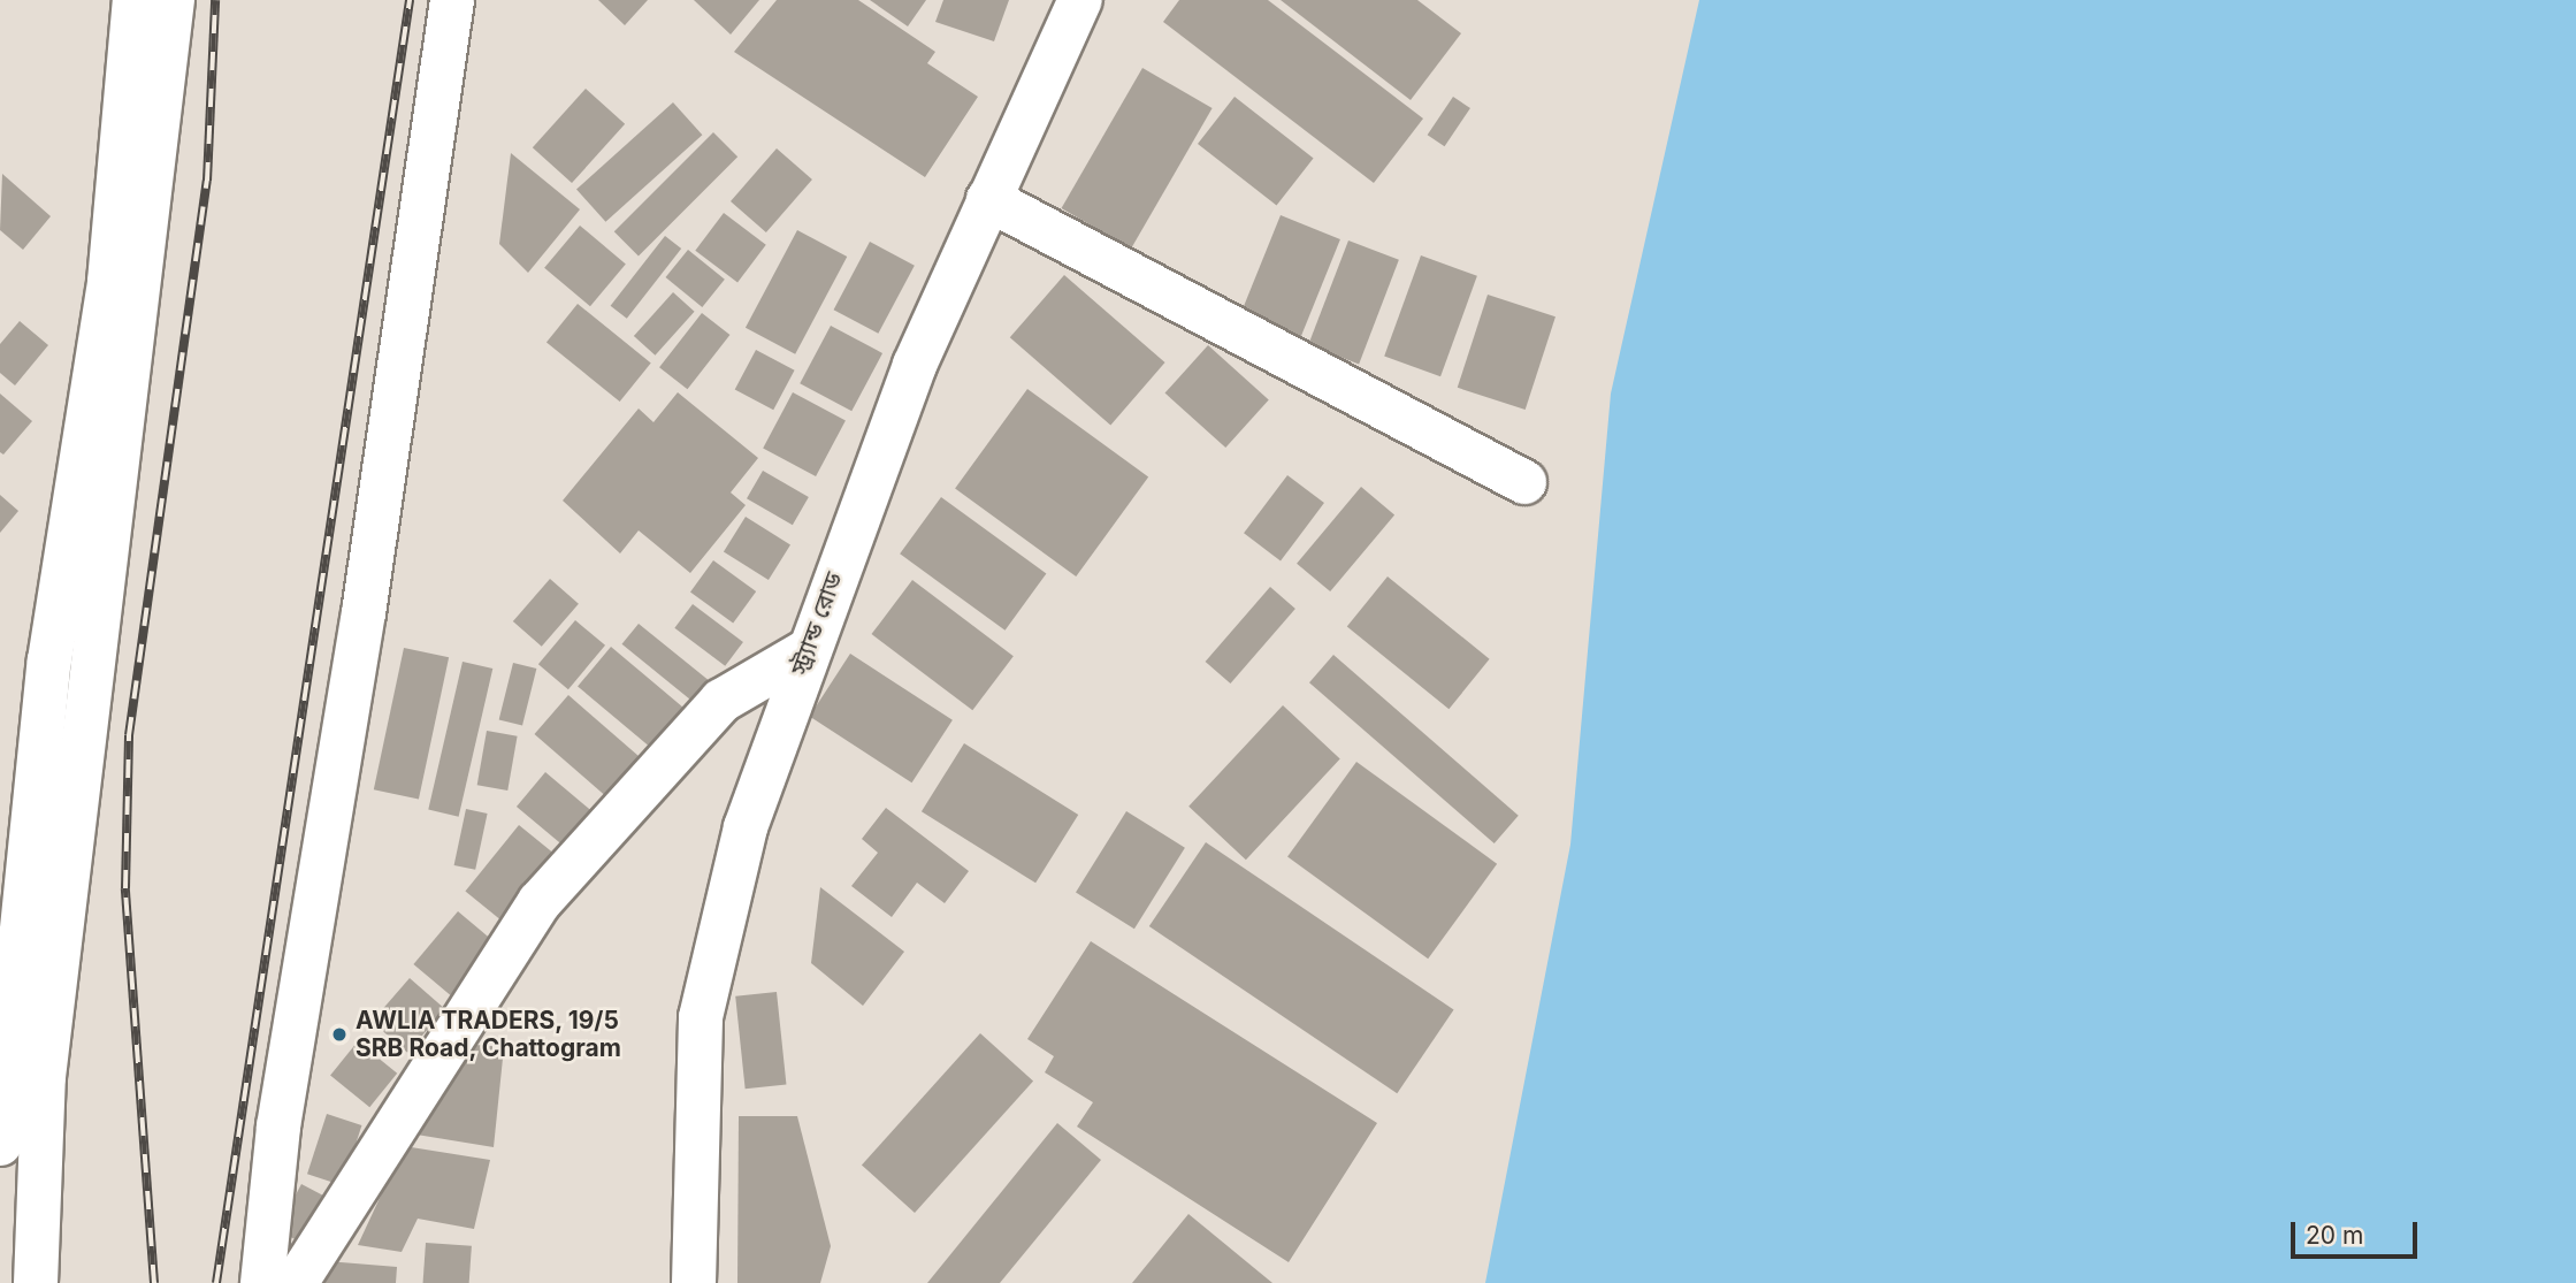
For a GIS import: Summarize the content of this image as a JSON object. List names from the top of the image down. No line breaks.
{"streets":{"main road":["স্ট্র্যান্ড রোড"]},"places":["AWLIA TRADERS, 19/5 SRB Road, Chattogram"],"scale_bar":"20 m"}
